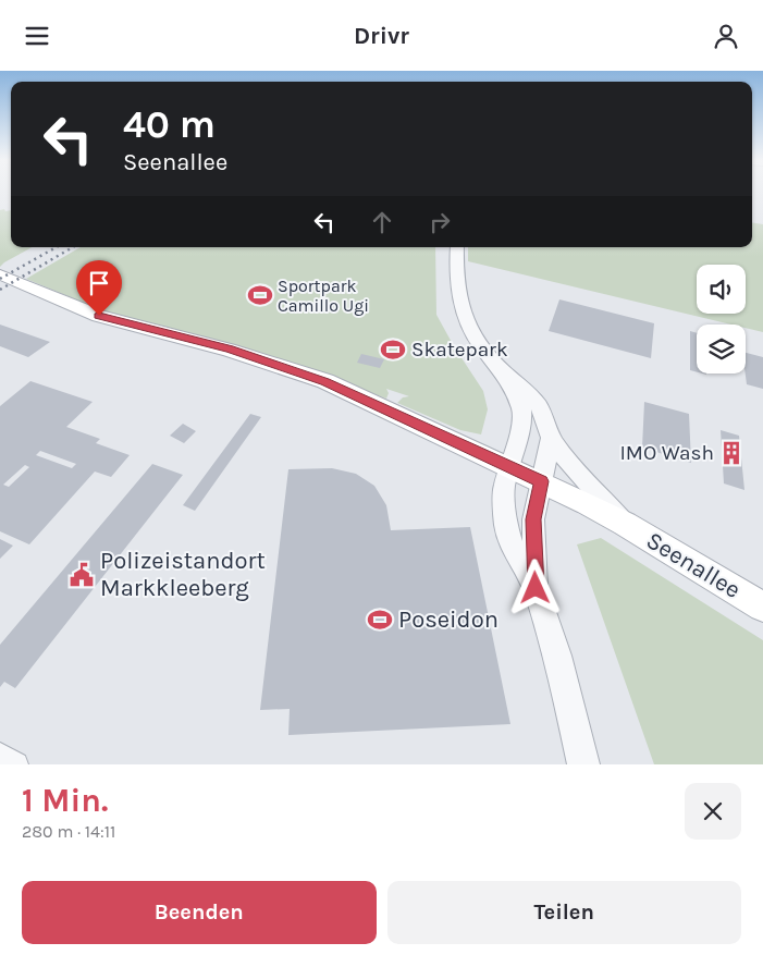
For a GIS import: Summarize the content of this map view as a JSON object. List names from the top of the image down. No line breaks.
{"streets":{"main road":["Seenallee"]},"places":{"sports":["Sportpark Camillo Ugi","Skatepark","Poseidon"],"building":["IMO Wash"],"public building":["Polizeistandort Markkleeberg"]},"page":{"header":"Drivr","turn":["40 m","Seenallee"],"heading":["1 Min.","280 m · 14:11"],"buttons":["Beenden","Teilen"]}}
